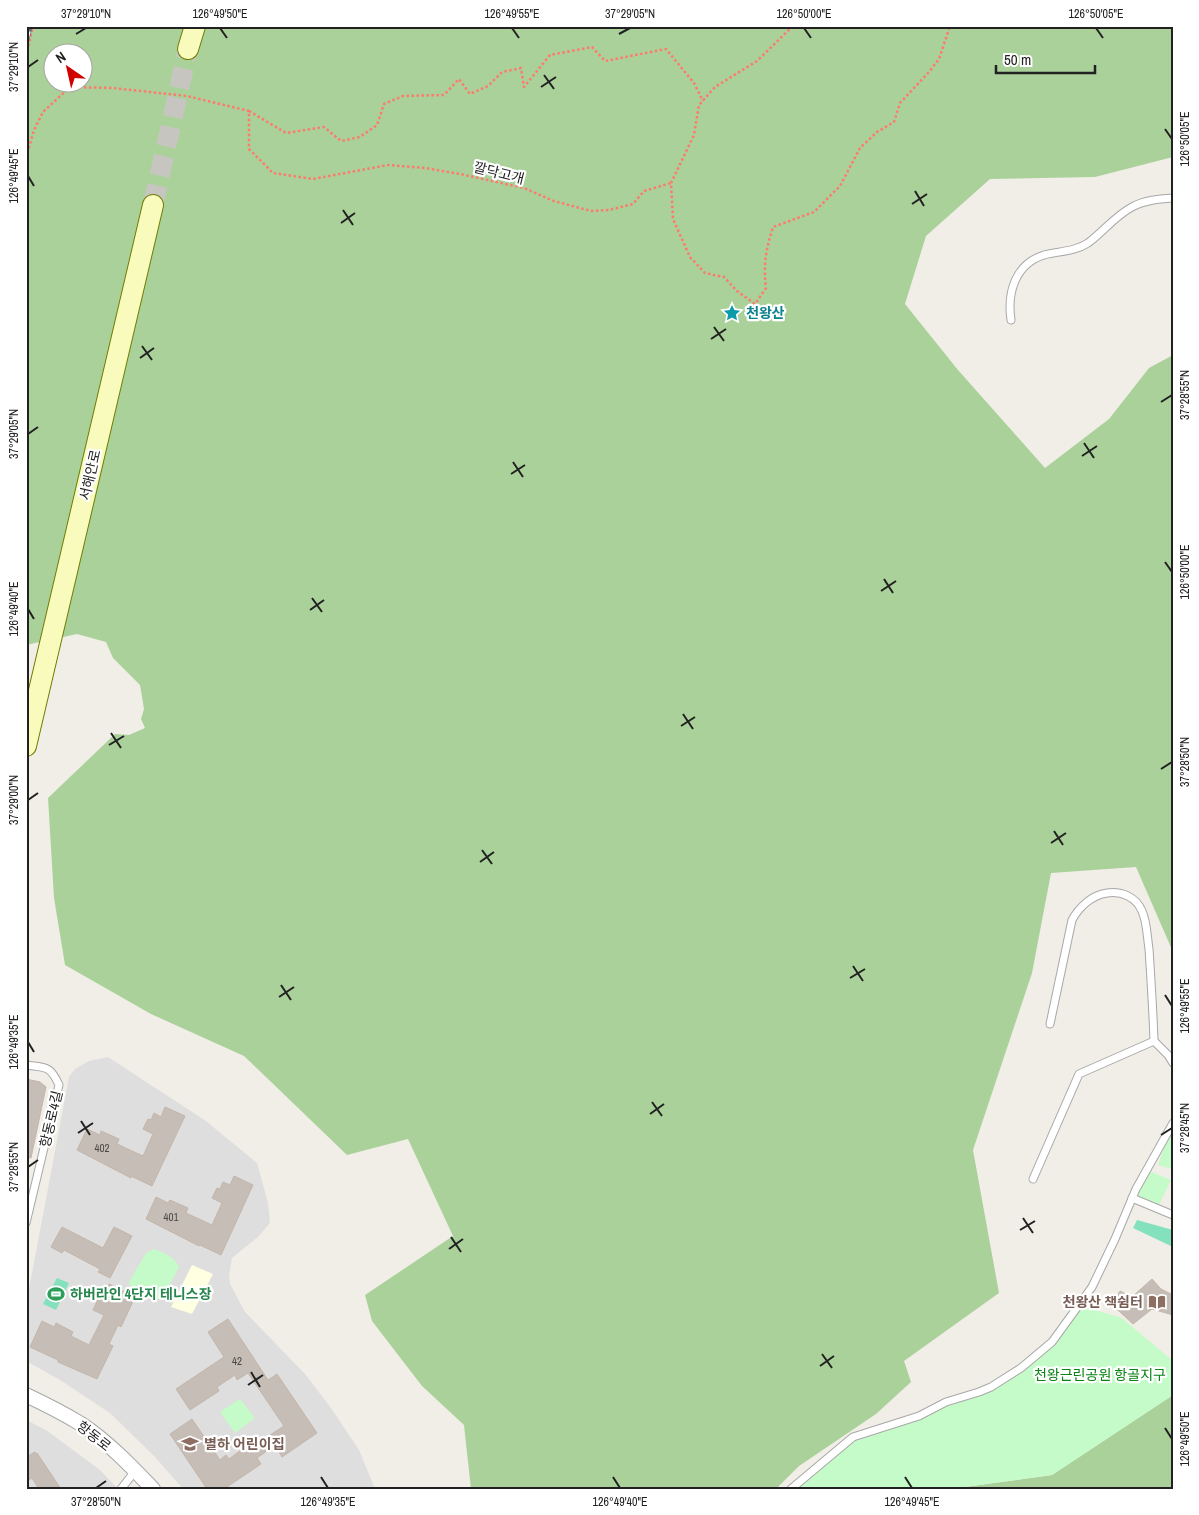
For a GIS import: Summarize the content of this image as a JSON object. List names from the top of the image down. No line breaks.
{"streets":{"main road":["서해안로"],"street":["항동로"],"lane":["항동로4길"],"path":["깔닥고개"]},"parks":["천왕근린공원 항골지구"],"places":{"place":["천왕산"],"sports":["하버라인 4단지 테니스장"],"library":["천왕산 책쉼터"],"school or university":["별하 어린이집"]},"house_numbers":["402","401","42"],"scale_bar":"50 m","north":"top left","coordinates":["37°29'10\"N","126°49'50\"E","126°49'55\"E","37°29'05\"N","126°50'00\"E","126°50'05\"E","126°49'45\"E","37°28'55\"N","126°49'40\"E","37°28'50\"N","37°29'00\"N","126°49'35\"E","37°28'45\"N"]}
